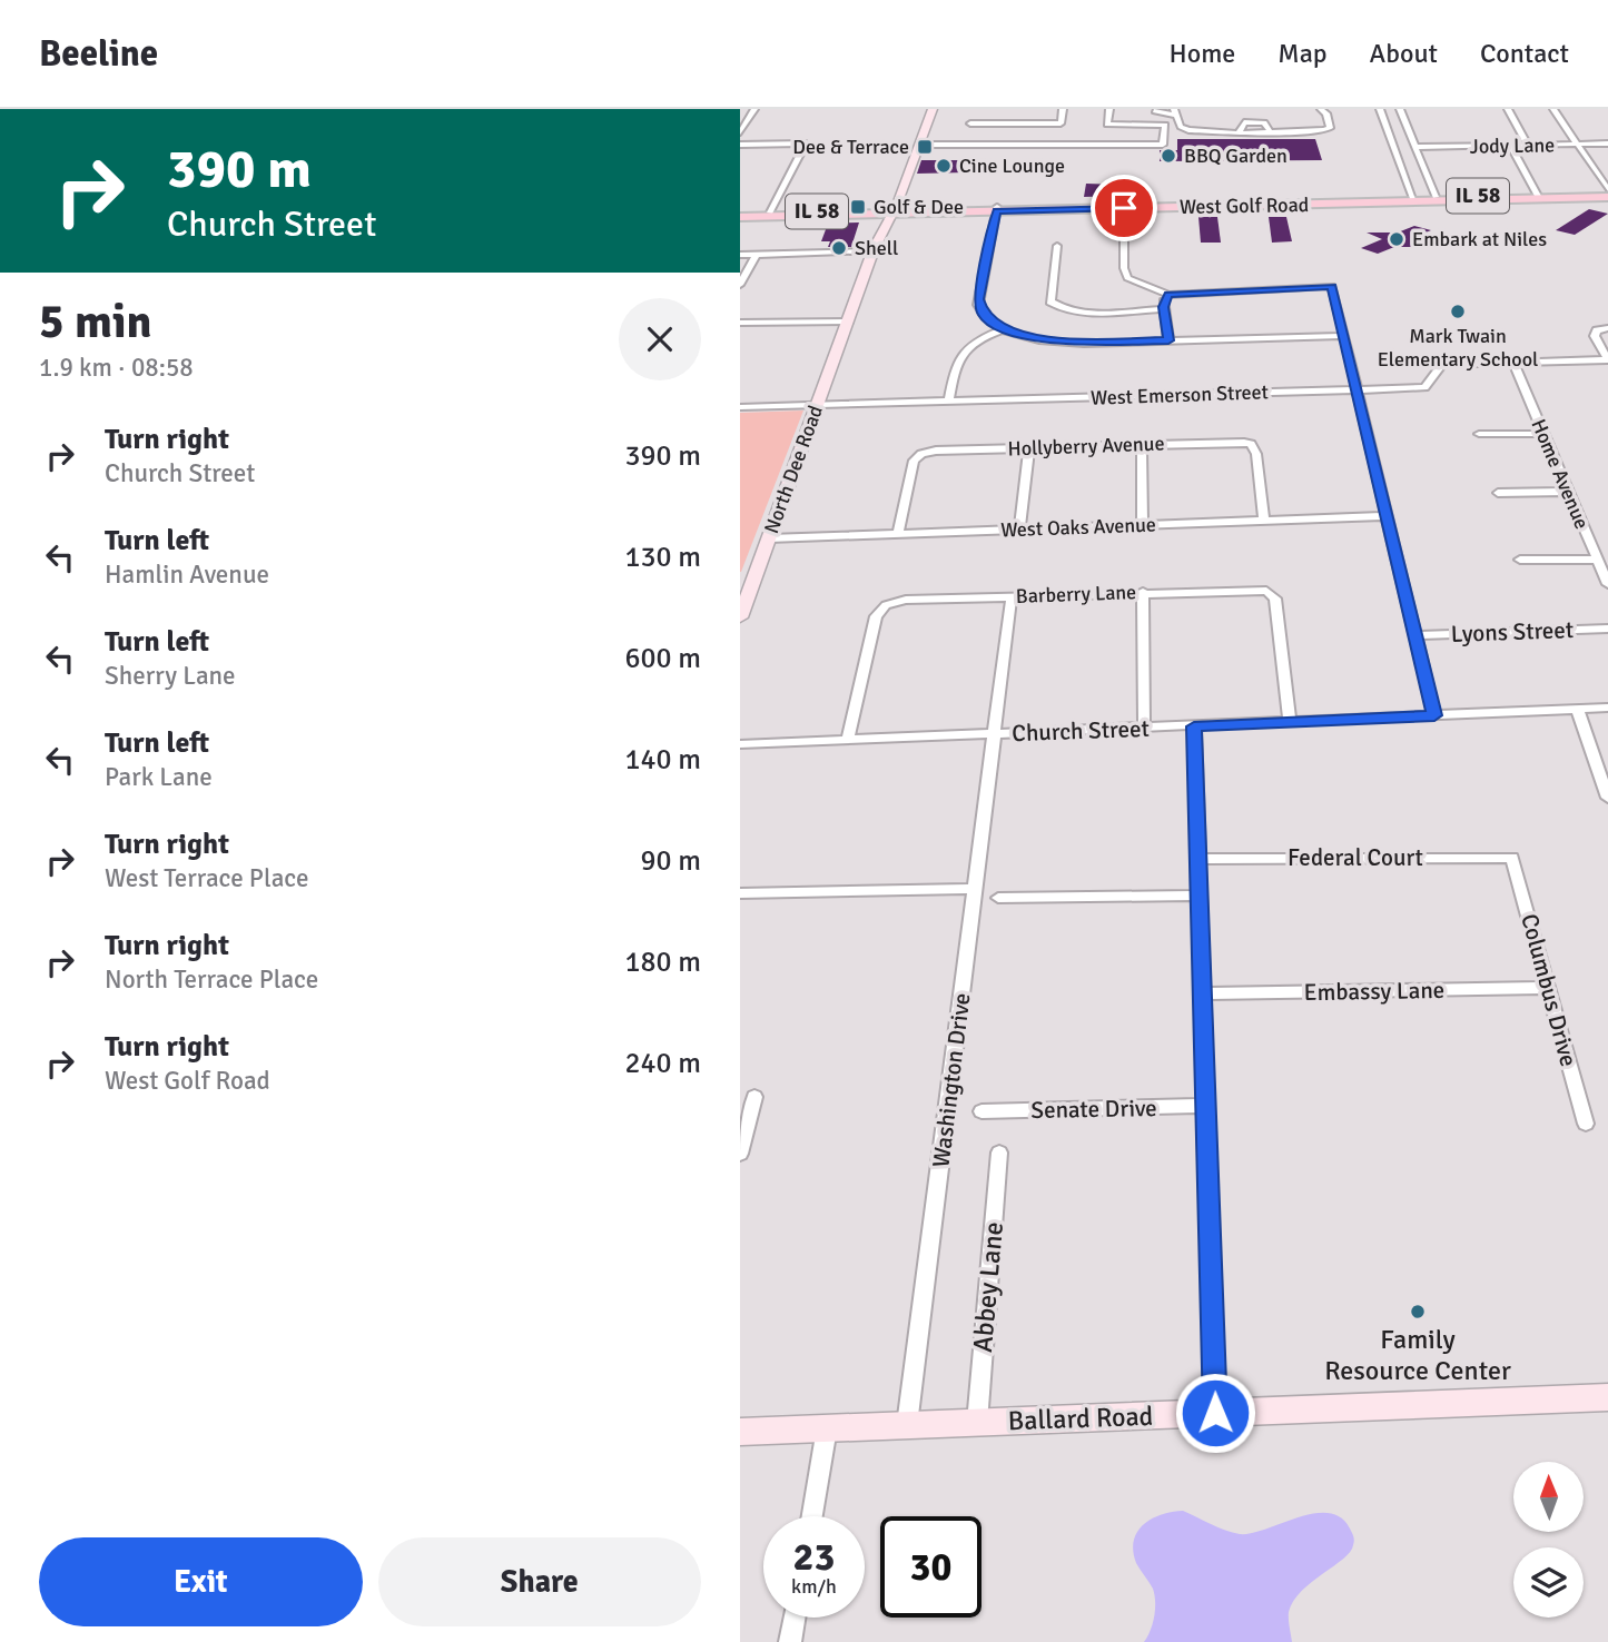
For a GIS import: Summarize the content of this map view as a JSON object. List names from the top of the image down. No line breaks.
{"streets":{"main road":["IL 58","West Golf Road"],"street":["Jody Lane","West Emerson Street","Hollyberry Avenue","North Dee Road","Home Avenue","West Oaks Avenue","Barberry Lane","Lyons Street","Church Street","Federal Court","Columbus Drive","Embassy Lane","Washington Drive","Senate Drive","Abbey Lane","Ballard Road"]},"crossings":[["West Golf Road","North Dee Road"],["West Emerson Street","North Dee Road"],["West Emerson Street","Home Avenue"],["Hollyberry Avenue","West Oaks Avenue"],["North Dee Road","West Oaks Avenue"],["Barberry Lane","Church Street"],["Barberry Lane","Washington Drive"],["Church Street","Washington Drive"],["Federal Court","Columbus Drive"],["Columbus Drive","Embassy Lane"],["Washington Drive","Ballard Road"],["Abbey Lane","Ballard Road"]],"places":{"transit":["Dee & Terrace","Golf & Dee"],"other":["BBQ Garden","Cine Lounge","Embark at Niles","Shell","Mark Twain Elementary School","Family Resource Center"]},"north":"top","page":{"header":"Beeline","nav":["Home","Map","About","Contact"],"turn":["390 m","Church Street"],"heading":["5 min","1.9 km · 08:58"],"list":[{"name":"Turn right","note":"Church Street","value":"390 m"},{"name":"Turn left","note":"Hamlin Avenue","value":"130 m"},{"name":"Turn left","note":"Sherry Lane","value":"600 m"},{"name":"Turn left","note":"Park Lane","value":"140 m"},{"name":"Turn right","note":"West Terrace Place","value":"90 m"},{"name":"Turn right","note":"North Terrace Place","value":"180 m"},{"name":"Turn right","note":"West Golf Road","value":"240 m"}],"speed":"23 km/h","limit":"30","buttons":["Exit","Share"]}}
